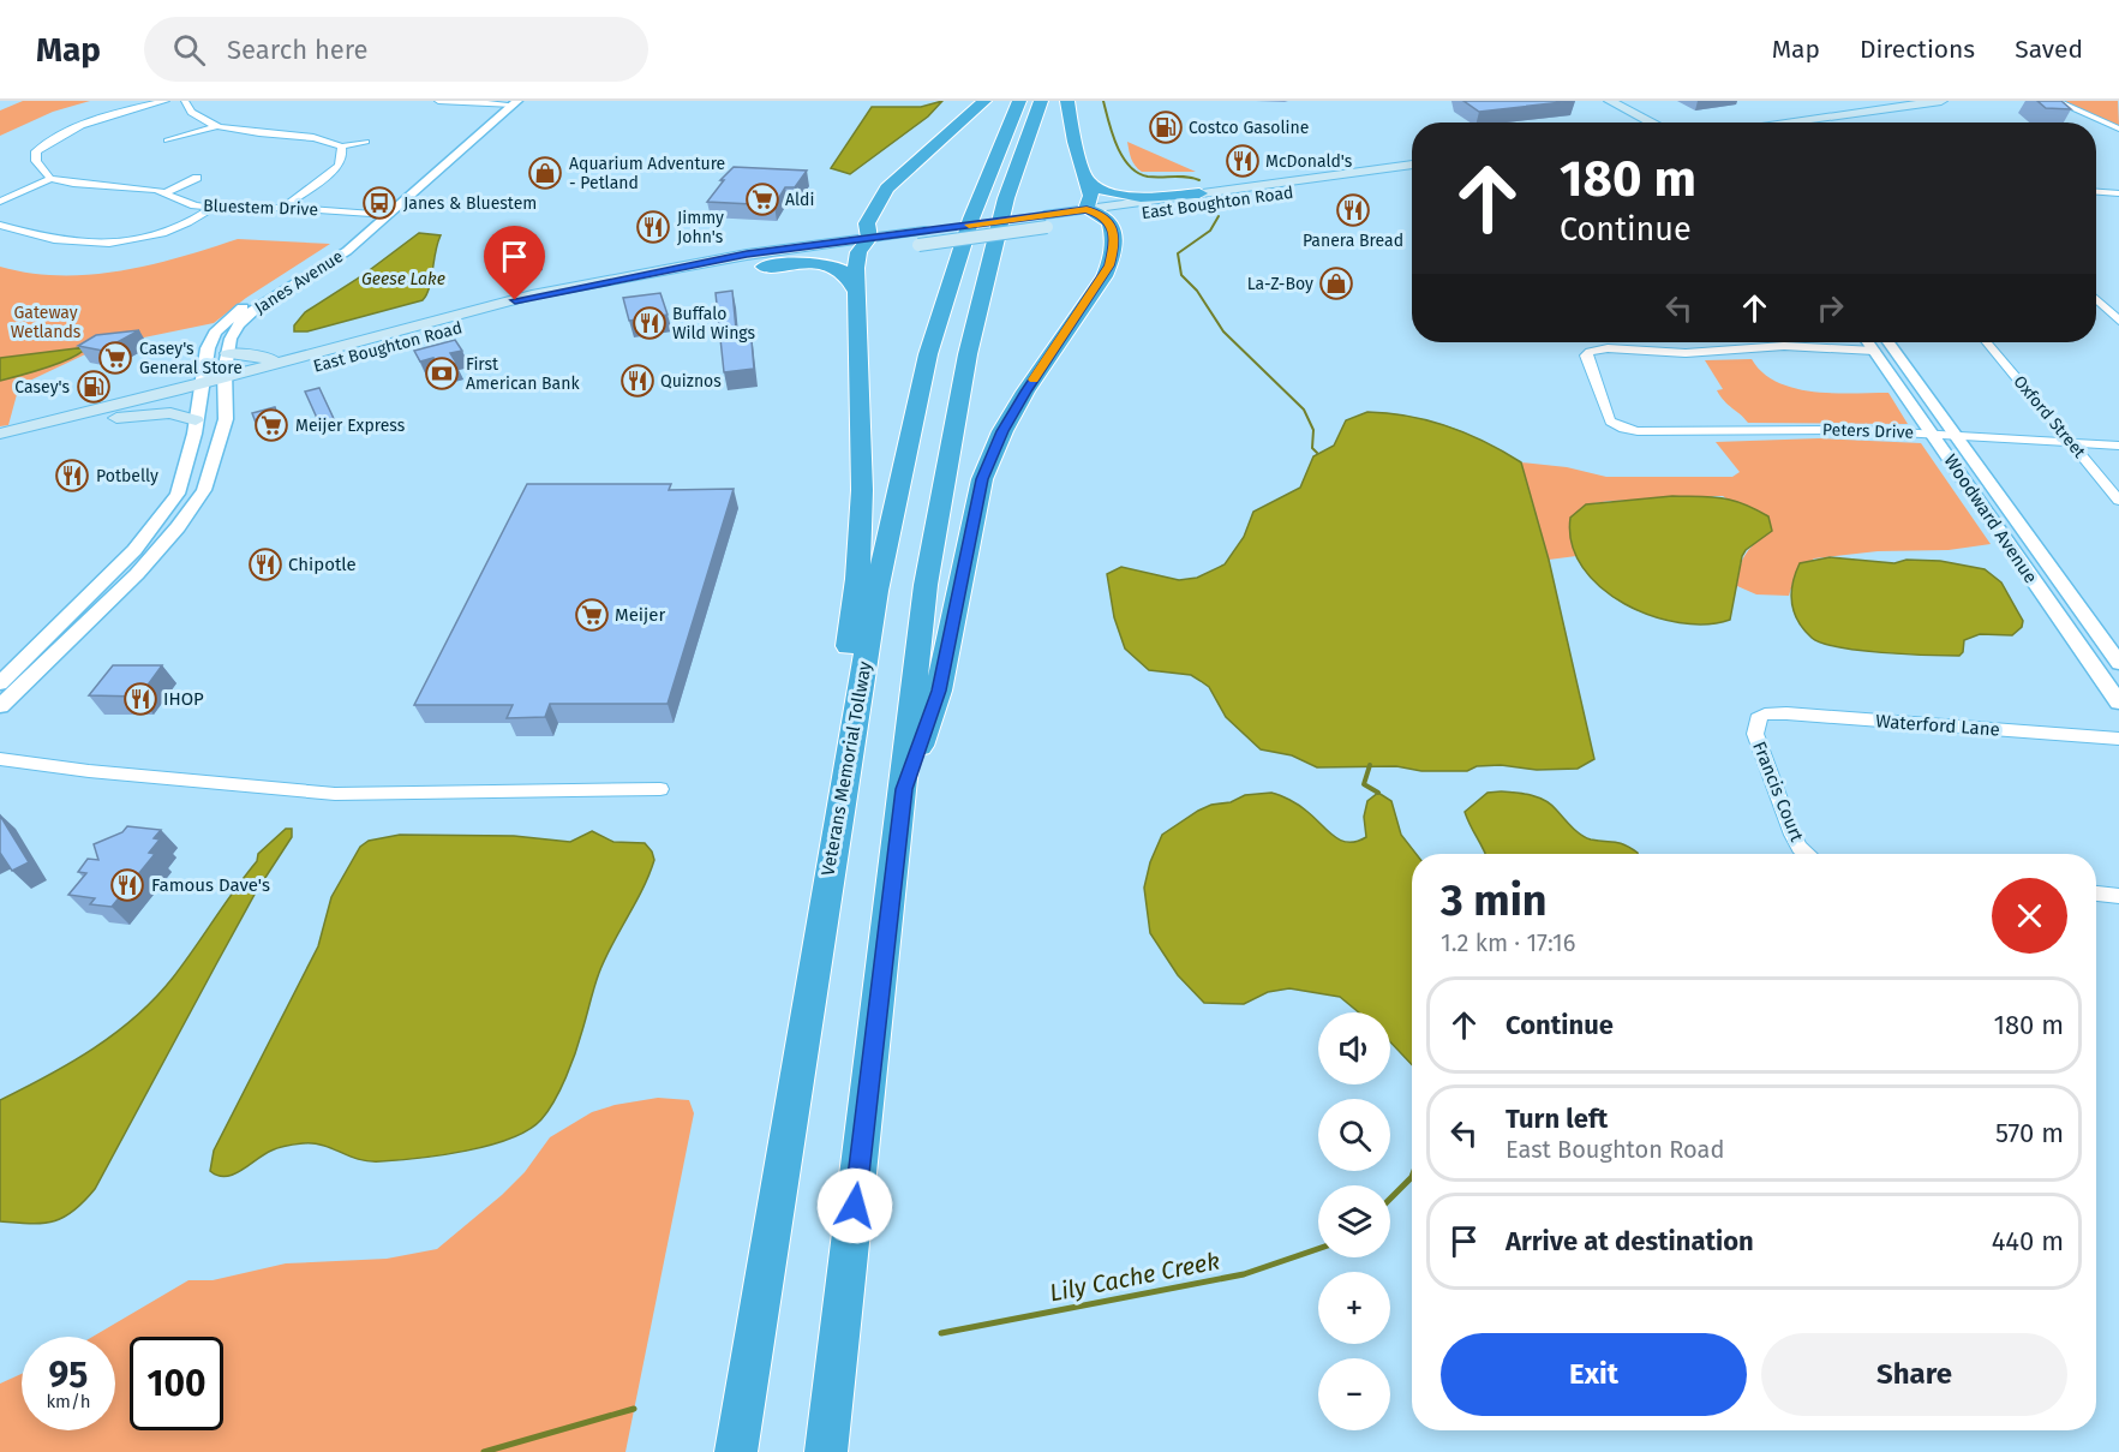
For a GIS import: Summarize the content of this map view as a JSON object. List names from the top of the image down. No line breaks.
{"streets":{"highway":["Veterans Memorial Tollway"],"main road":["East Boughton Road"],"street":["Bluestem Drive","Janes Avenue","Oxford Street","Peters Drive","Woodward Avenue","Waterford Lane","Francis Court"]},"crossings":[["East Boughton Road","Janes Avenue"],["Bluestem Drive","Janes Avenue"],["Oxford Street","Peters Drive"],["Peters Drive","Woodward Avenue"],["Waterford Lane","Francis Court"]],"water":["Geese Lake","Lily Cache Creek"],"parks":["Gateway Wetlands"],"places":{"fuel station":["Costco Gasoline","Casey's"],"restaurant":["McDonald's","Panera Bread","Jimmy John's","Buffalo Wild Wings","Quiznos","Potbelly","Chipotle","IHOP","Famous Dave's"],"shop":["Aquarium Adventure - Petland","La-Z-Boy"],"supermarket":["Aldi","Casey's General Store","Meijer Express","Meijer"],"bus stop":["Janes & Bluestem"],"bank":["First American Bank"]},"page":{"header":"Map","search":"Search here","nav":["Map","Directions","Saved"],"turn":["180 m","Continue"],"heading":["3 min","1.2 km · 17:16"],"list":[{"name":"Continue","value":"180 m"},{"name":"Turn left","note":"East Boughton Road","value":"570 m"},{"name":"Arrive at destination","value":"440 m"}],"map_buttons":["+","−"],"buttons":["Exit","Share"],"speed":"95 km/h","limit":"100"}}
